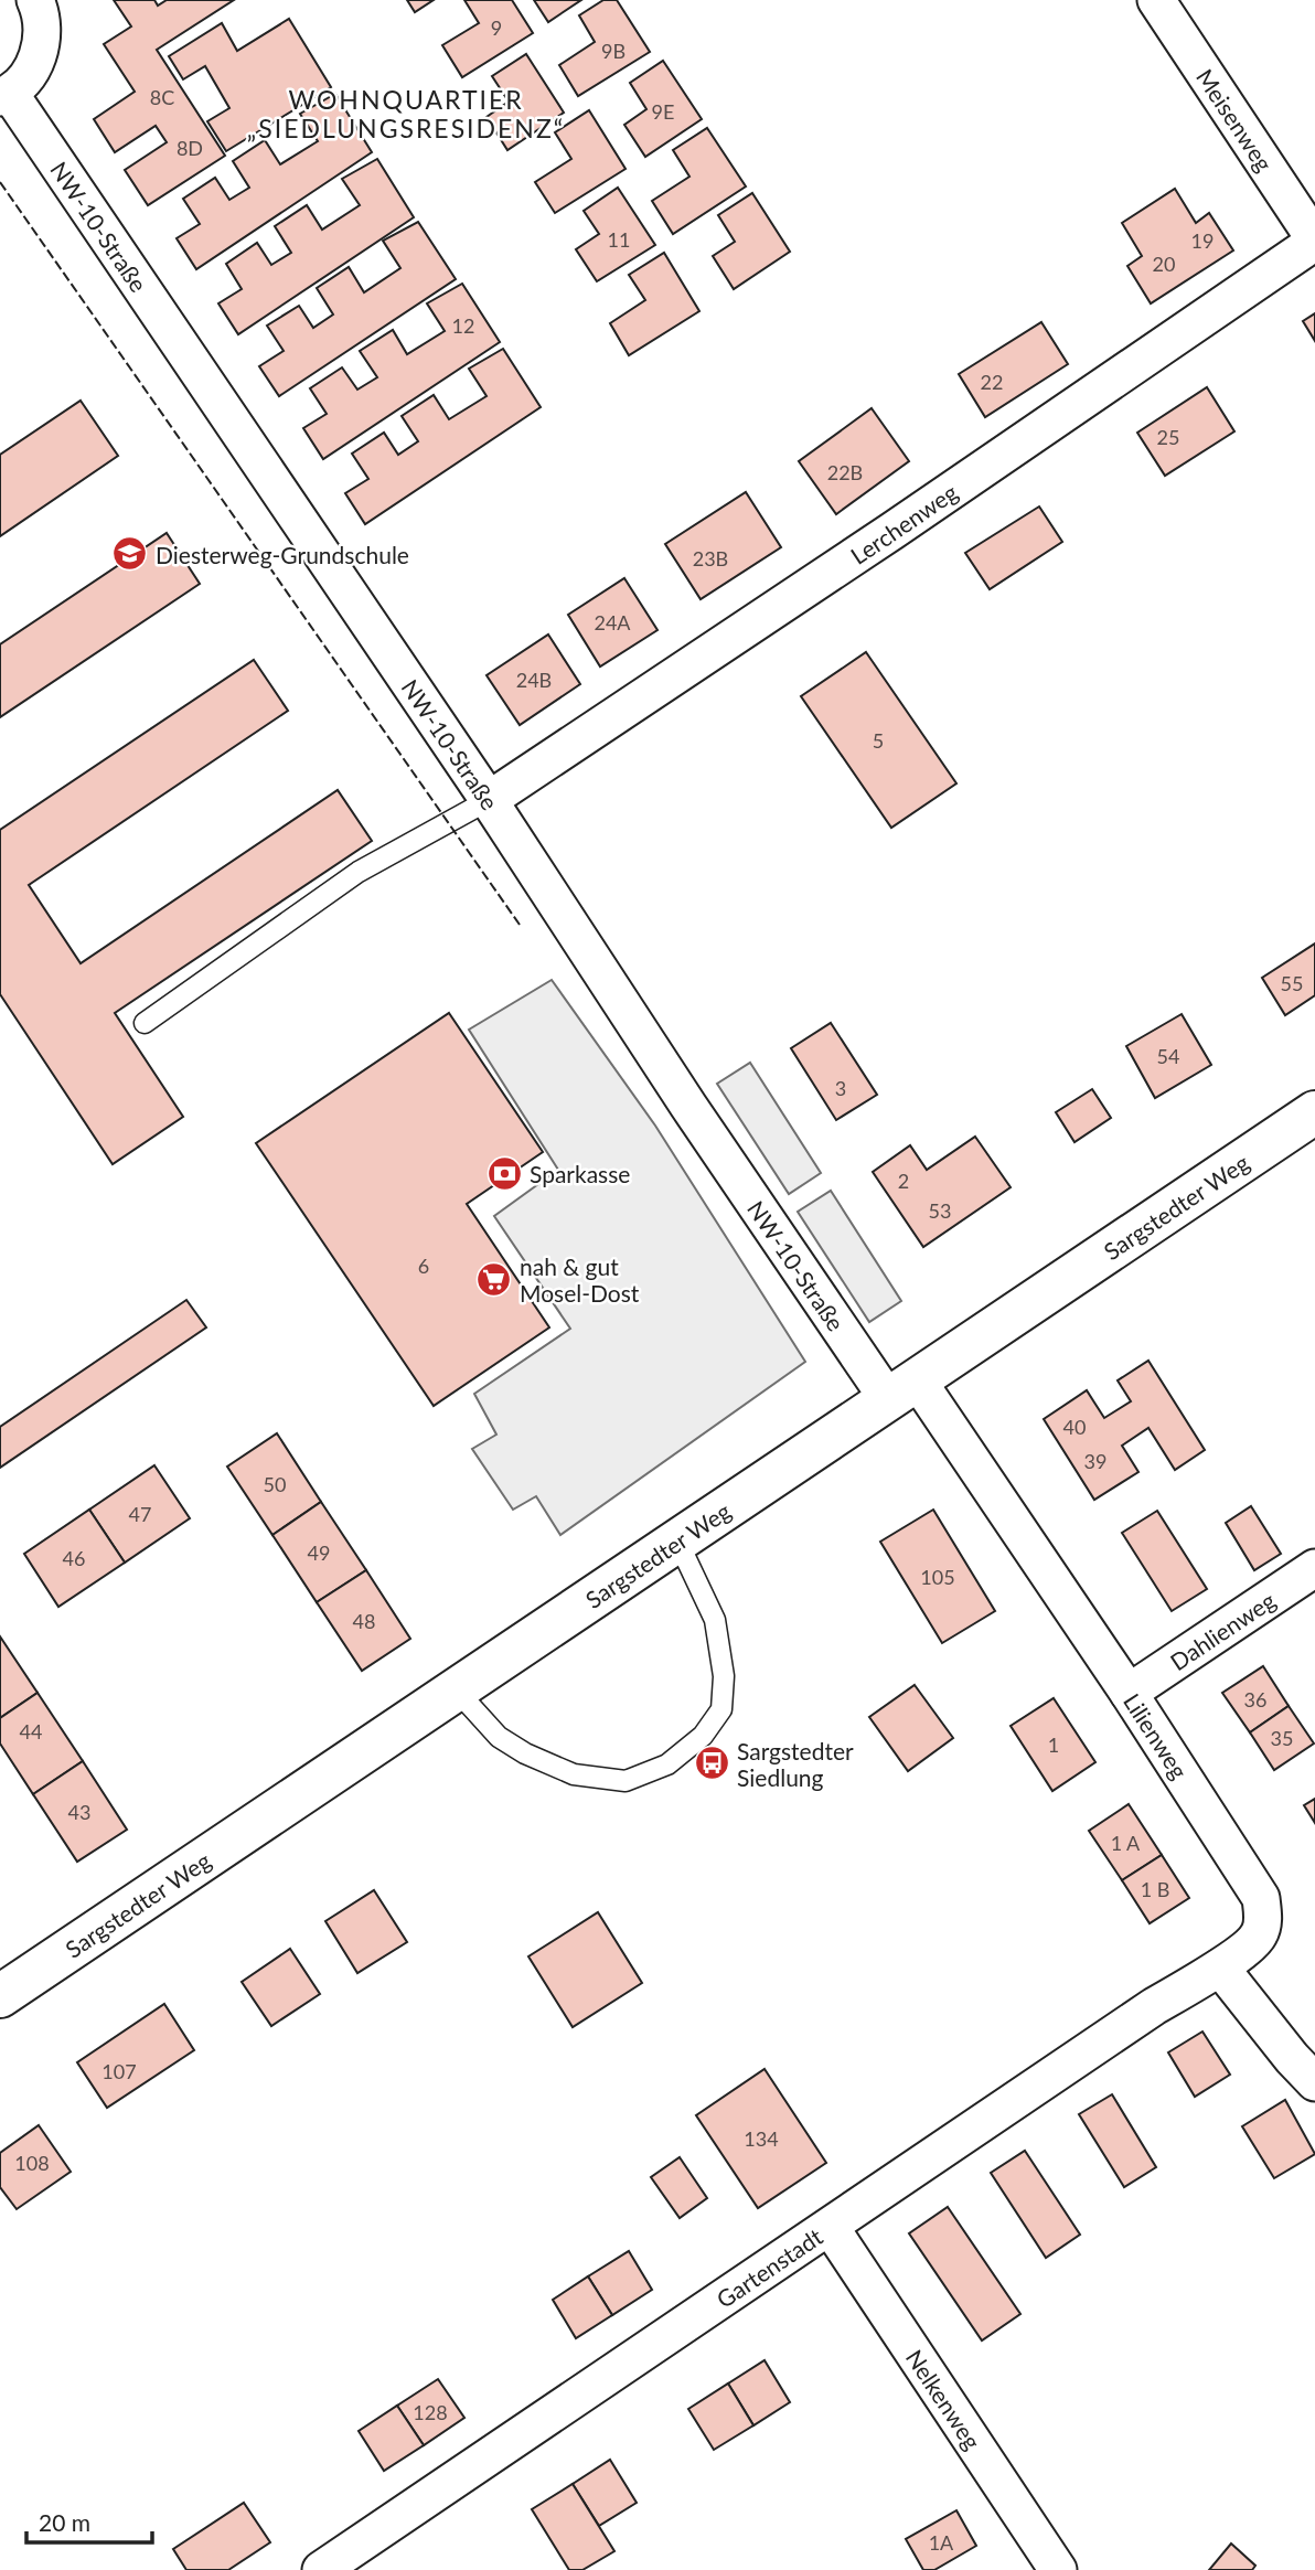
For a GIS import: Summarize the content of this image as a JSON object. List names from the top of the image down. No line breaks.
{"streets":{"street":["Meisenweg","NW-10-Straße","Lerchenweg","Sargstedter Weg","Dahlienweg","Lilienweg","Gartenstadt","Nelkenweg"]},"crossings":[["Meisenweg","Lerchenweg"],["NW-10-Straße","Lerchenweg"],["NW-10-Straße","Sargstedter Weg"],["NW-10-Straße","Lilienweg"],["Sargstedter Weg","Lilienweg"],["Dahlienweg","Lilienweg"],["Lilienweg","Gartenstadt"],["Gartenstadt","Nelkenweg"]],"districts":["WOHNQUARTIER „SIEDLUNGSRESIDENZ“"],"places":{"school or university":["Diesterweg-Grundschule"],"bank":["Sparkasse"],"supermarket":["nah & gut Mosel-Dost"],"bus stop":["Sargstedter Siedlung"]},"house_numbers":["9","9B","8C","9E","8D","11","19","20","12","22","25","22B","23B","24A","24B","5","55","54","3","2","53","6","40","39","50","47","49","46","105","48","36","44","35","1","43","1 A","1 B","107","134","108","128","1A"],"scale_bar":"20 m"}
